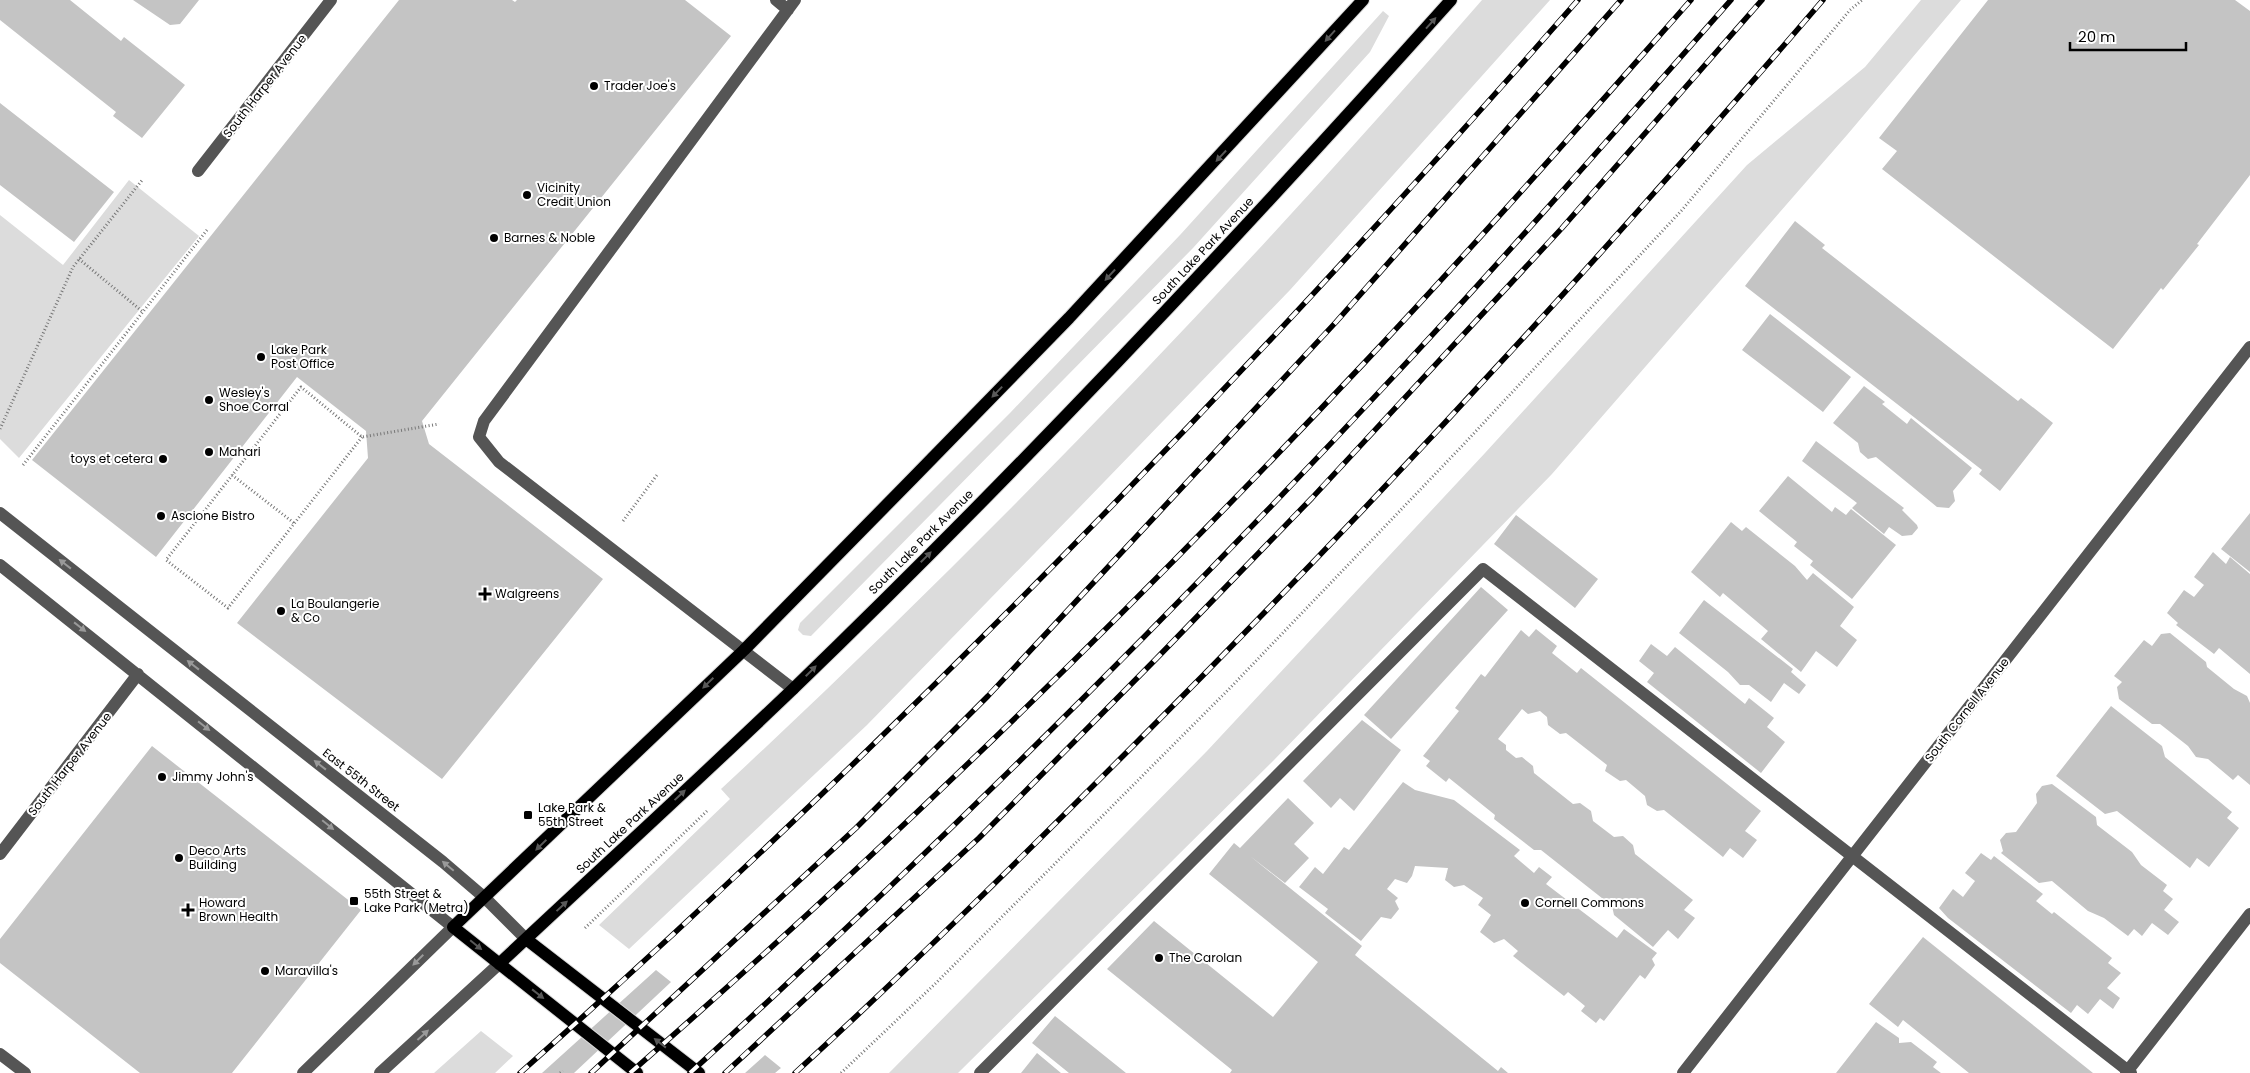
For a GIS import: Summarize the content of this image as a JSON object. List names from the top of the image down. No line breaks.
{"streets":{"main road":["South Lake Park Avenue","East 55th Street"],"street":["South Harper Avenue","South Cornell Avenue"]},"crossings":[["South Lake Park Avenue","East 55th Street"]],"places":{"other":["Trader Joe's","Vicinity Credit Union","Barnes & Noble","Lake Park Post Office","Wesley's Shoe Corral","Mahari","toys et cetera","Ascione Bistro","La Boulangerie & Co","Jimmy John's","Deco Arts Building","Cornell Commons","The Carolan","Maravilla's"],"health":["Walgreens","Howard Brown Health"],"transit":["Lake Park & 55th Street","55th Street & Lake Park (Metra)"]},"scale_bar":"20 m"}
